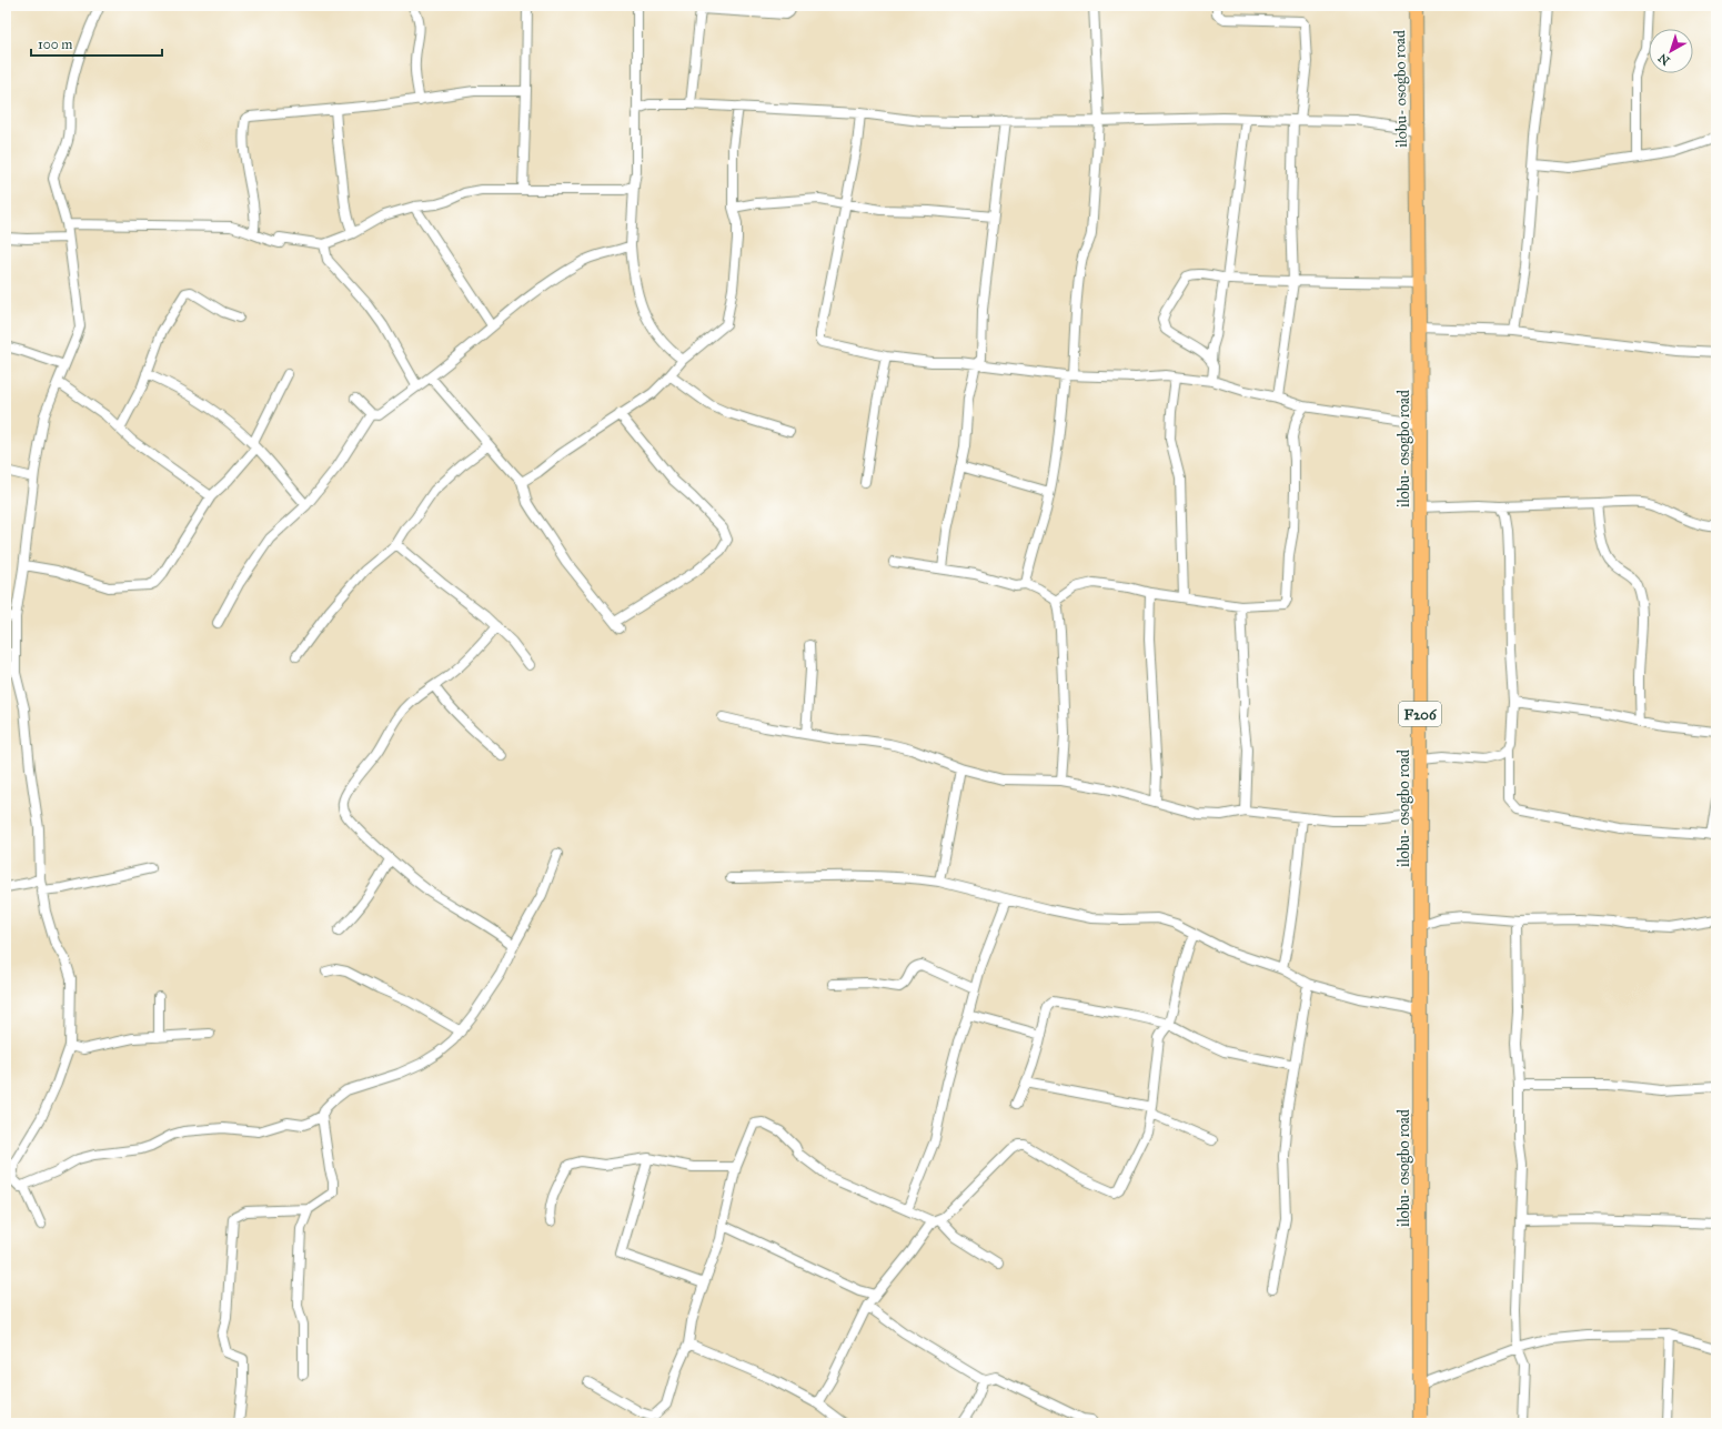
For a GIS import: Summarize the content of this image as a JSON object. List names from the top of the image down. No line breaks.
{"streets":{"main road":["ilobu- osogbo road","F206"]},"scale_bar":"100 m","north":"bottom left"}
